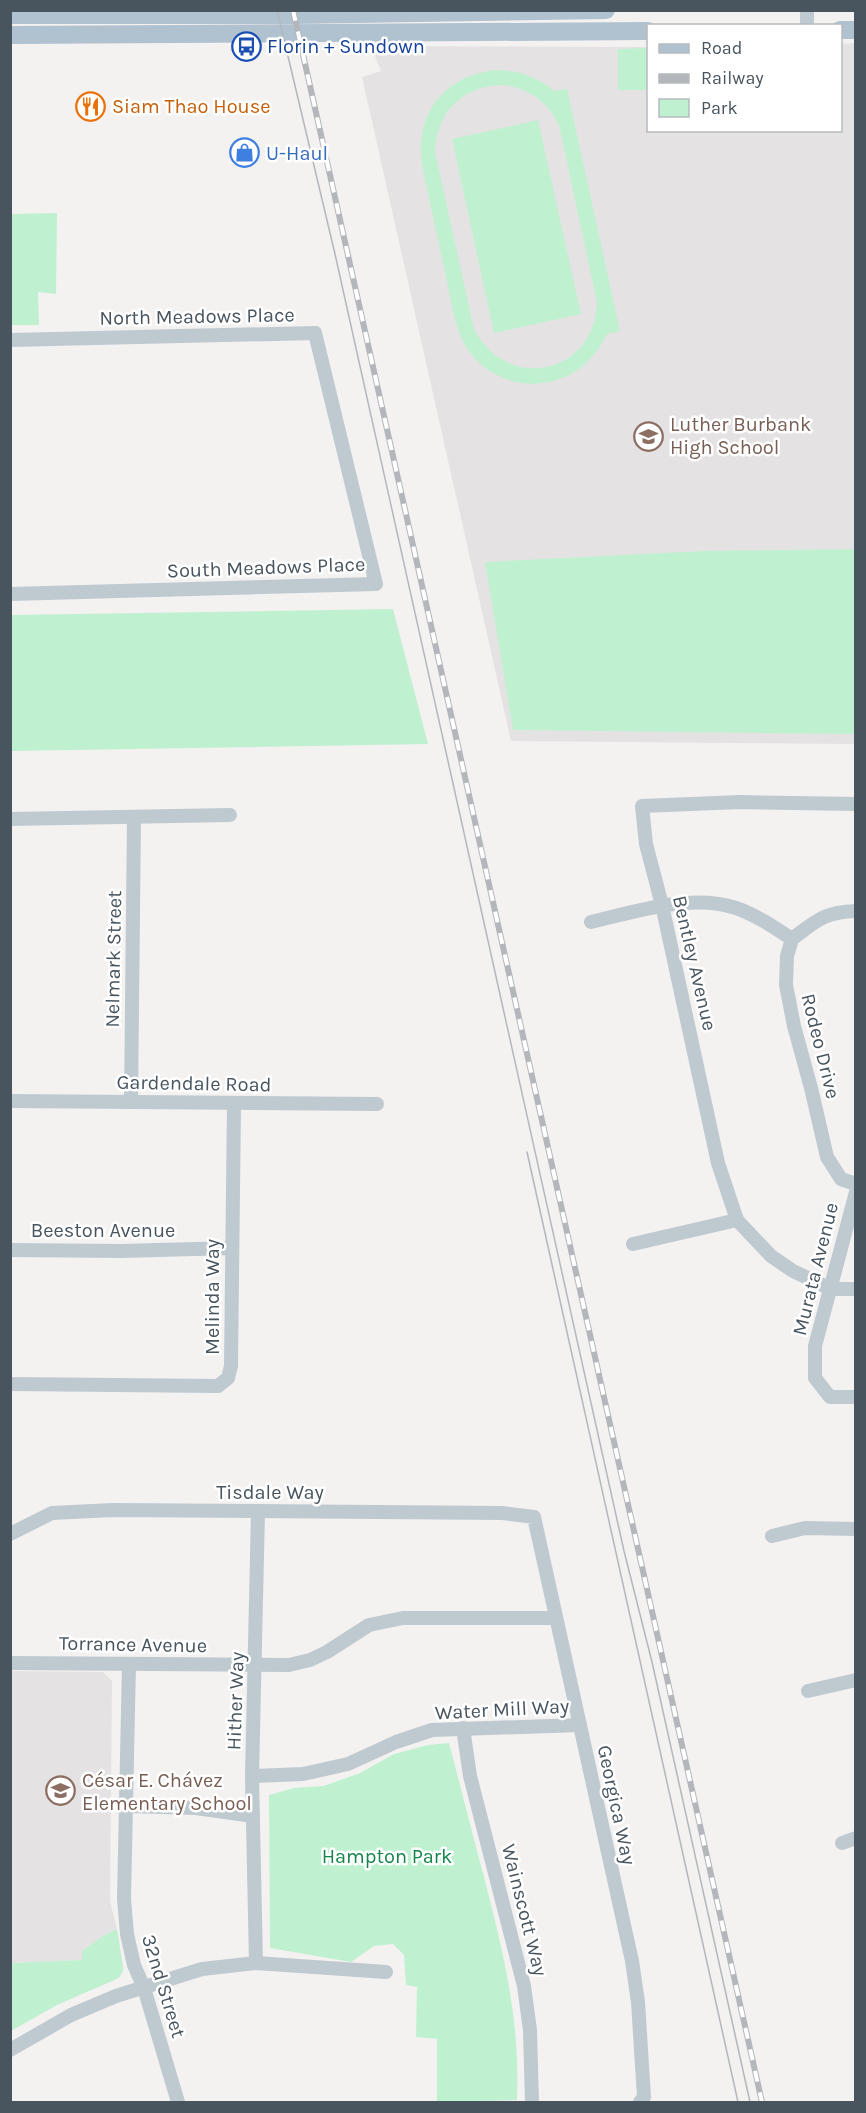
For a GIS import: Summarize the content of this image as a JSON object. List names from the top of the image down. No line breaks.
{"streets":{"street":["North Meadows Place","South Meadows Place","Nelmark Street","Bentley Avenue","Rodeo Drive","Gardendale Road","Beeston Avenue","Murata Avenue","Melinda Way","Tisdale Way","Torrance Avenue","Hither Way","Water Mill Way","Georgica Way","Wainscott Way","32nd Street"]},"crossings":[["North Meadows Place","South Meadows Place"],["Nelmark Street","Gardendale Road"],["Bentley Avenue","Murata Avenue"],["Gardendale Road","Melinda Way"],["Beeston Avenue","Melinda Way"],["Tisdale Way","Hither Way"],["Tisdale Way","Georgica Way"],["Torrance Avenue","Hither Way"],["Torrance Avenue","Georgica Way"],["Torrance Avenue","32nd Street"],["Hither Way","Water Mill Way"],["Water Mill Way","Georgica Way"],["Water Mill Way","Wainscott Way"]],"parks":["Hampton Park"],"places":{"bus stop":["Florin + Sundown"],"restaurant":["Siam Thao House"],"shop":["U-Haul"],"school or university":["Luther Burbank High School","César E. Chávez Elementary School"]},"legend":["Road","Railway","Park"]}
